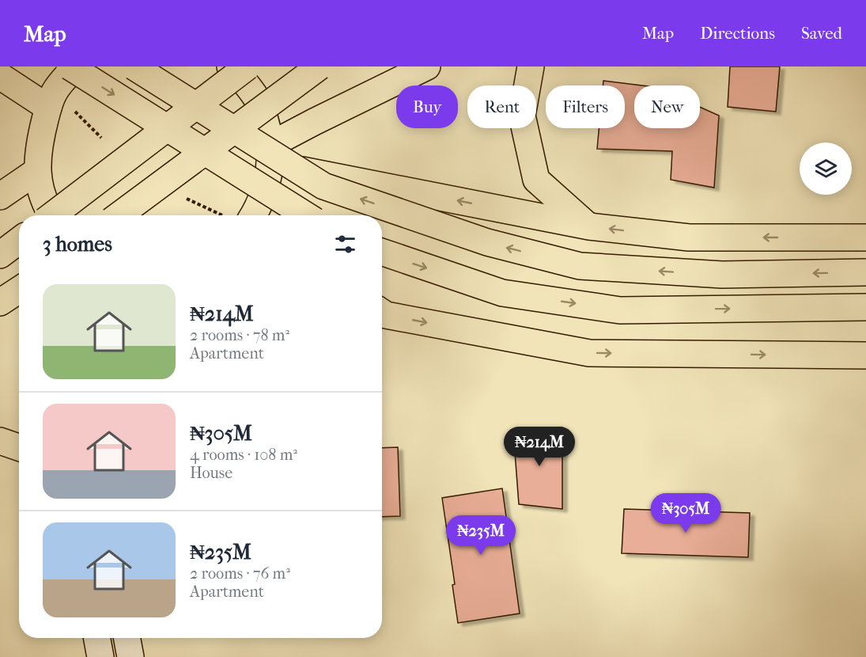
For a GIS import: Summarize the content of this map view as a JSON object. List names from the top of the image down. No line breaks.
{"page":{"header":"Map","nav":["Map","Directions","Saved"],"chip":["Buy","Rent","Filters","New"],"heading":"3 homes","list":[{"name":"₦214M","note":"2 rooms · 78 m² · Apartment"},{"name":"₦305M","note":"4 rooms · 108 m² · House"},{"name":"₦235M","note":"2 rooms · 76 m² · Apartment"}],"price":["₦214M","₦305M","₦235M"]}}
